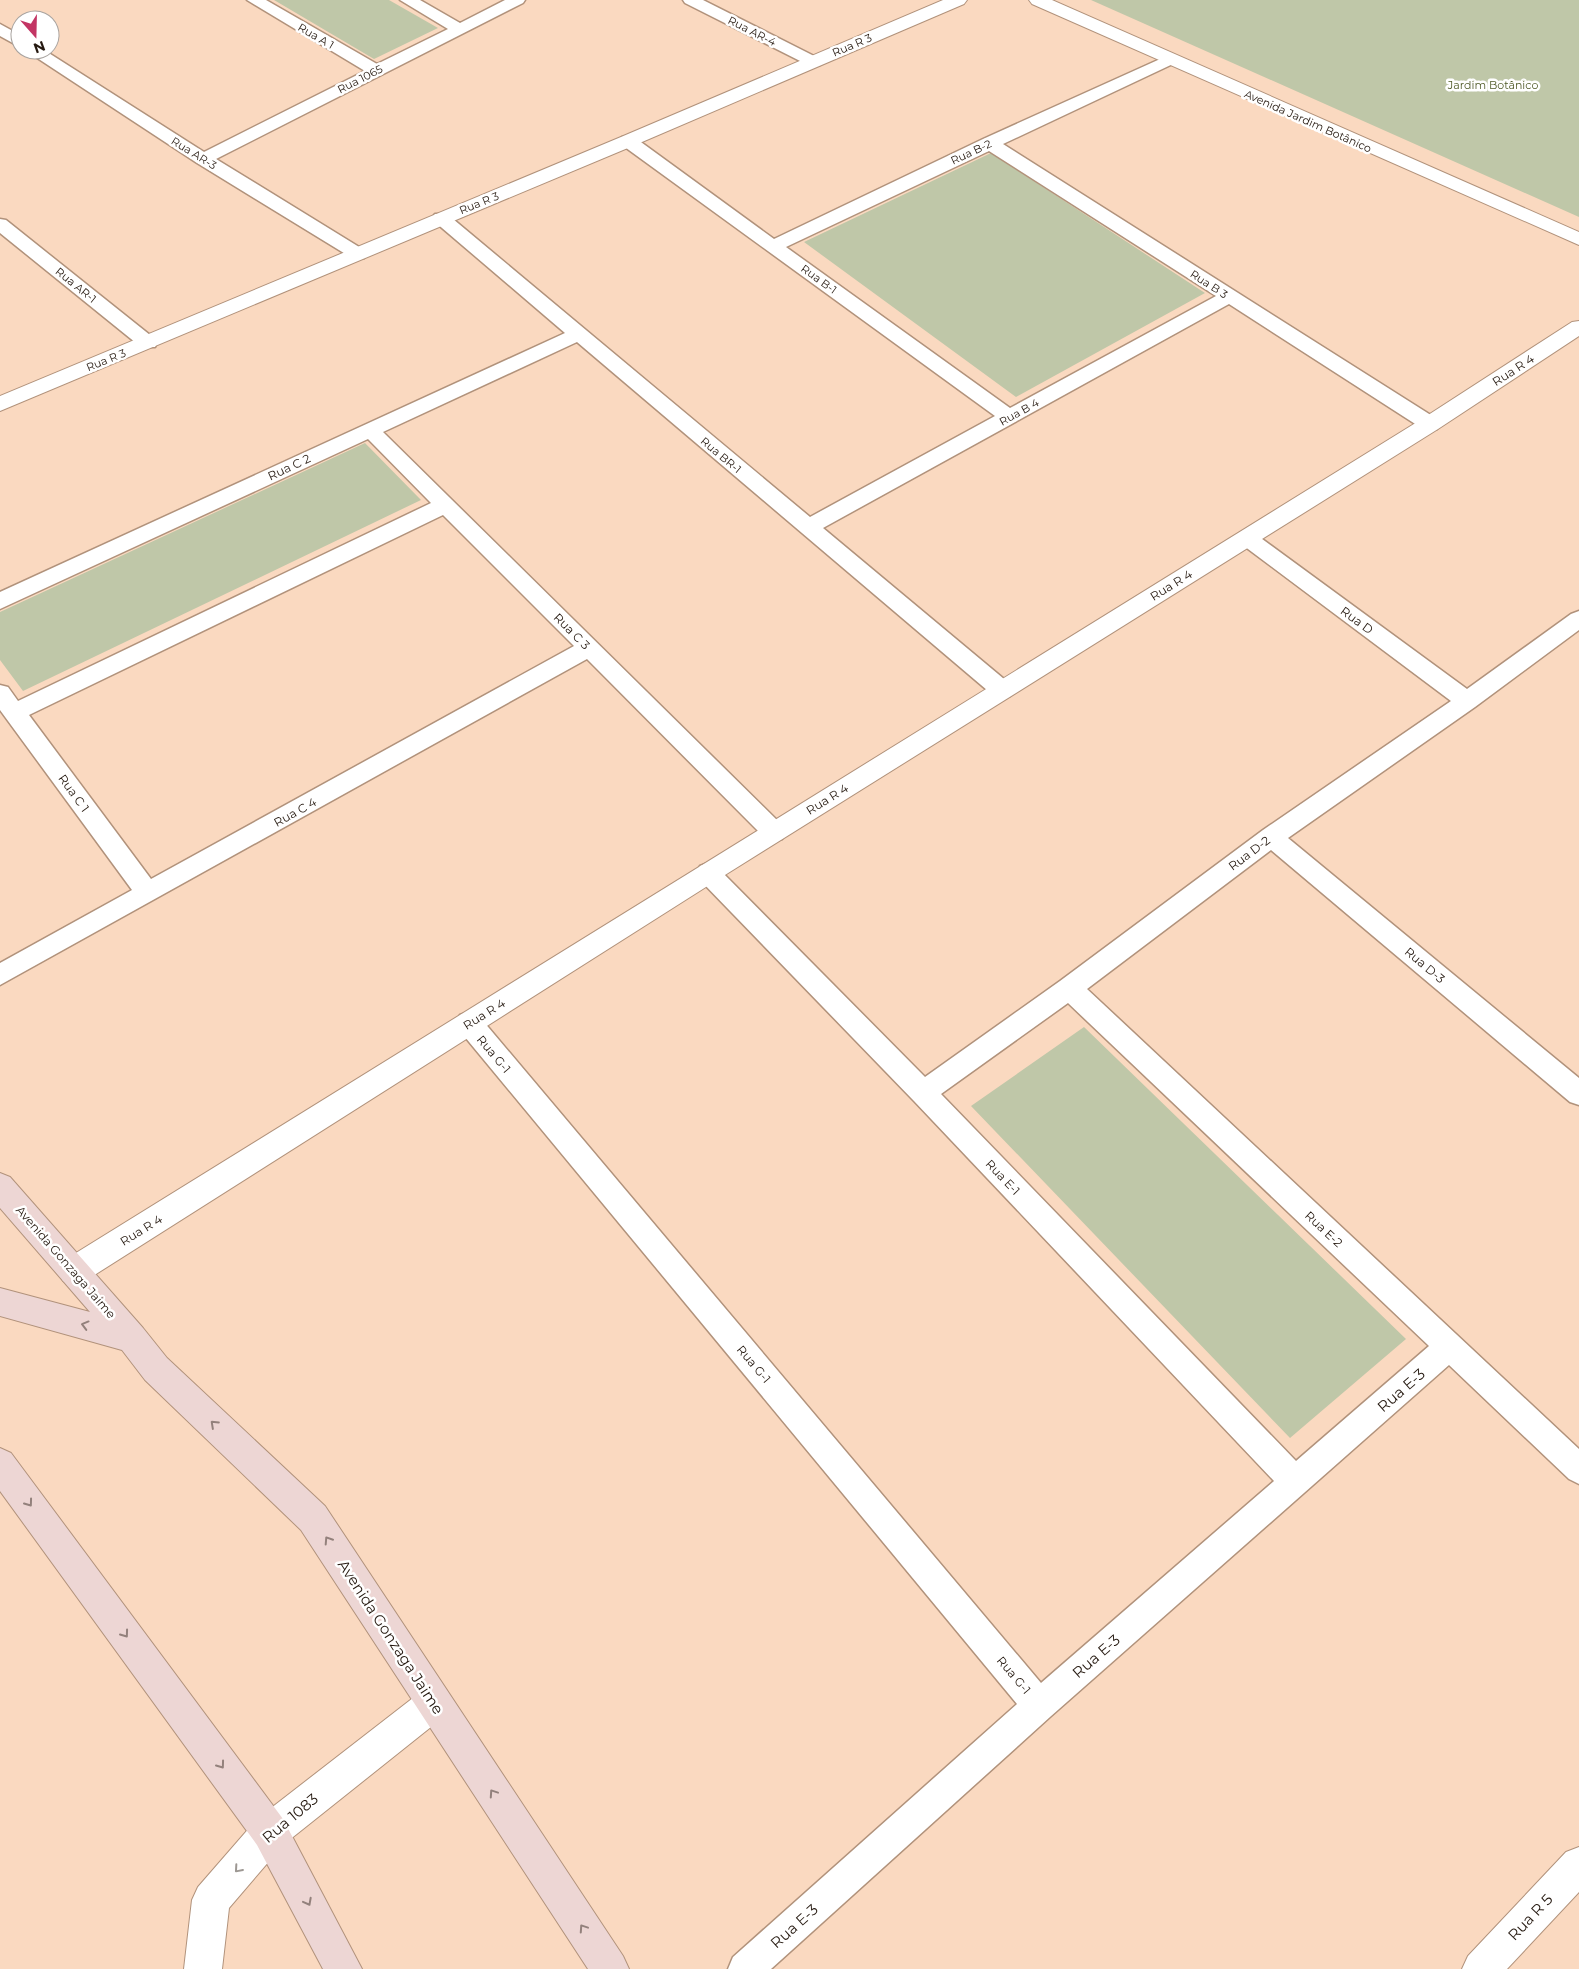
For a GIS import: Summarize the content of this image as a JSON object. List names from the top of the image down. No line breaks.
{"streets":{"main road":["Avenida Gonzaga Jaime"],"street":["Rua R 3","Avenida Jardim Botânico","Rua R 4","Rua 1083","Rua R 5"],"lane":["Rua AR-4","Rua A 1","Rua 1065","Rua B-2","Rua AR-3","Rua B-1","Rua B 3","Rua AR-1","Rua B 4","Rua BR-1","Rua C 2","Rua D","Rua C 3","Rua C 1","Rua C 4","Rua D-2","Rua D-3","Rua G-1","Rua E-1","Rua E-2","Rua E-3"]},"crossings":[["Rua AR-4","Rua R 3"],["Rua A 1","Rua 1065"],["Rua R 3","Rua AR-3"],["Rua R 3","Rua B-1"],["Rua R 3","Rua AR-1"],["Rua R 3","Rua BR-1"],["Rua 1065","Rua AR-3"],["Avenida Jardim Botânico","Rua B-2"],["Rua B-2","Rua B-1"],["Rua B-2","Rua B 3"],["Rua B-1","Rua B 4"],["Rua B 3","Rua R 4"],["Rua B 3","Rua B 4"],["Rua R 4","Rua BR-1"],["Rua R 4","Rua D"],["Rua R 4","Rua C 3"],["Rua R 4","Rua G-1"],["Rua R 4","Rua E-1"],["Rua R 4","Avenida Gonzaga Jaime"],["Rua B 4","Rua BR-1"],["Rua BR-1","Rua C 2"],["Rua C 2","Rua C 3"],["Rua D","Rua D-2"],["Rua C 3","Rua C 4"],["Rua C 1","Rua C 4"],["Rua D-2","Rua D-3"],["Rua D-2","Rua E-1"],["Rua D-2","Rua E-2"],["Rua G-1","Rua E-3"],["Rua E-1","Rua E-3"],["Rua E-2","Rua E-3"],["Avenida Gonzaga Jaime","Rua 1083"]],"one_way":["Rua 1083"],"parks":["Jardim Botânico"],"north":"bottom"}
